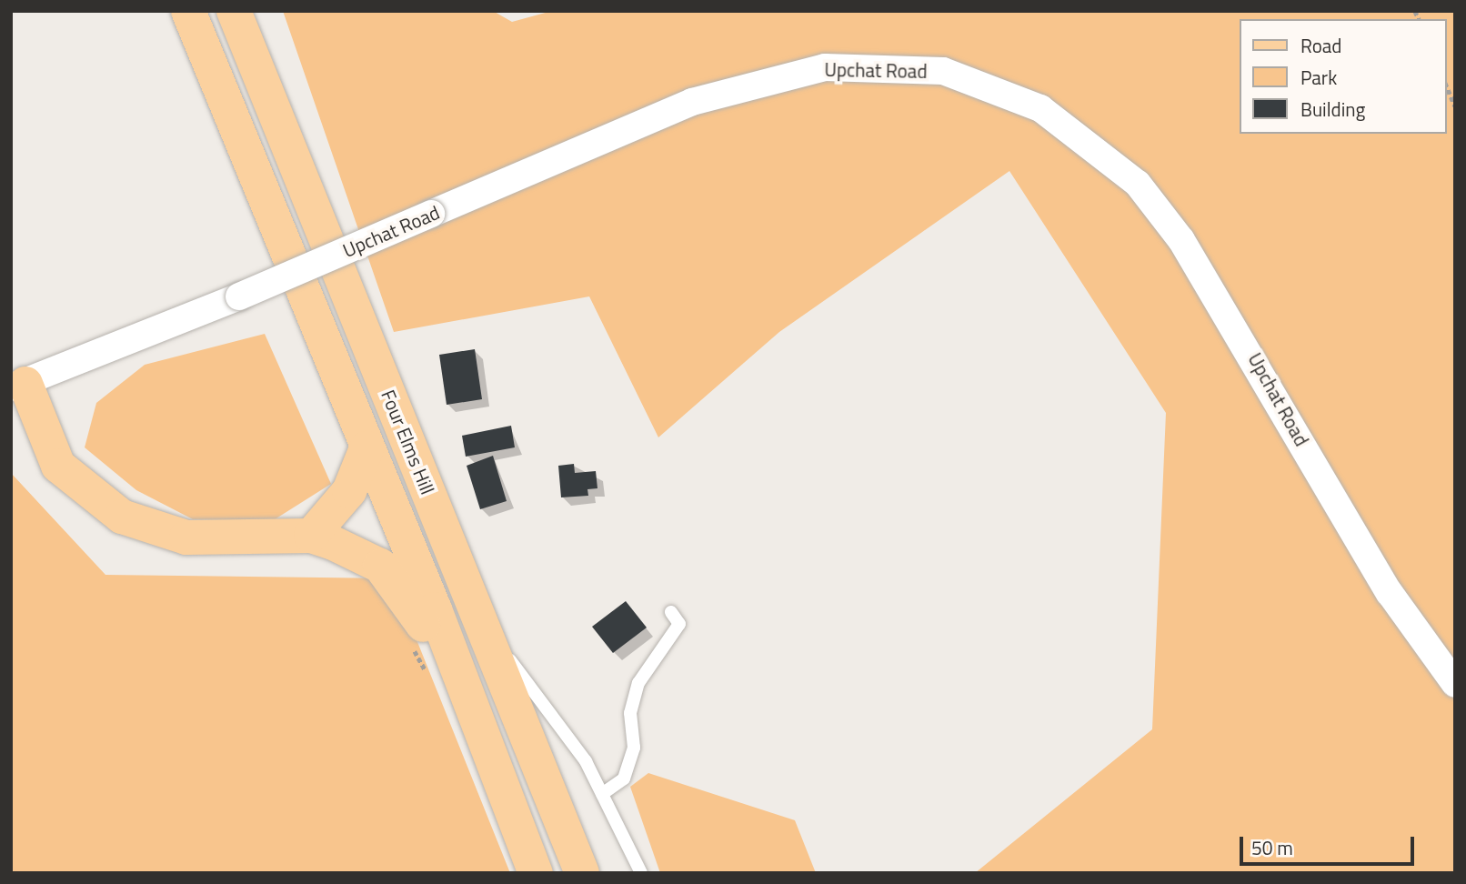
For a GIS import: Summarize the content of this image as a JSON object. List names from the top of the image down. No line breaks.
{"streets":{"main road":["Four Elms Hill"],"street":["Upchat Road"]},"legend":["Road","Park","Building"],"scale_bar":"50 m"}
